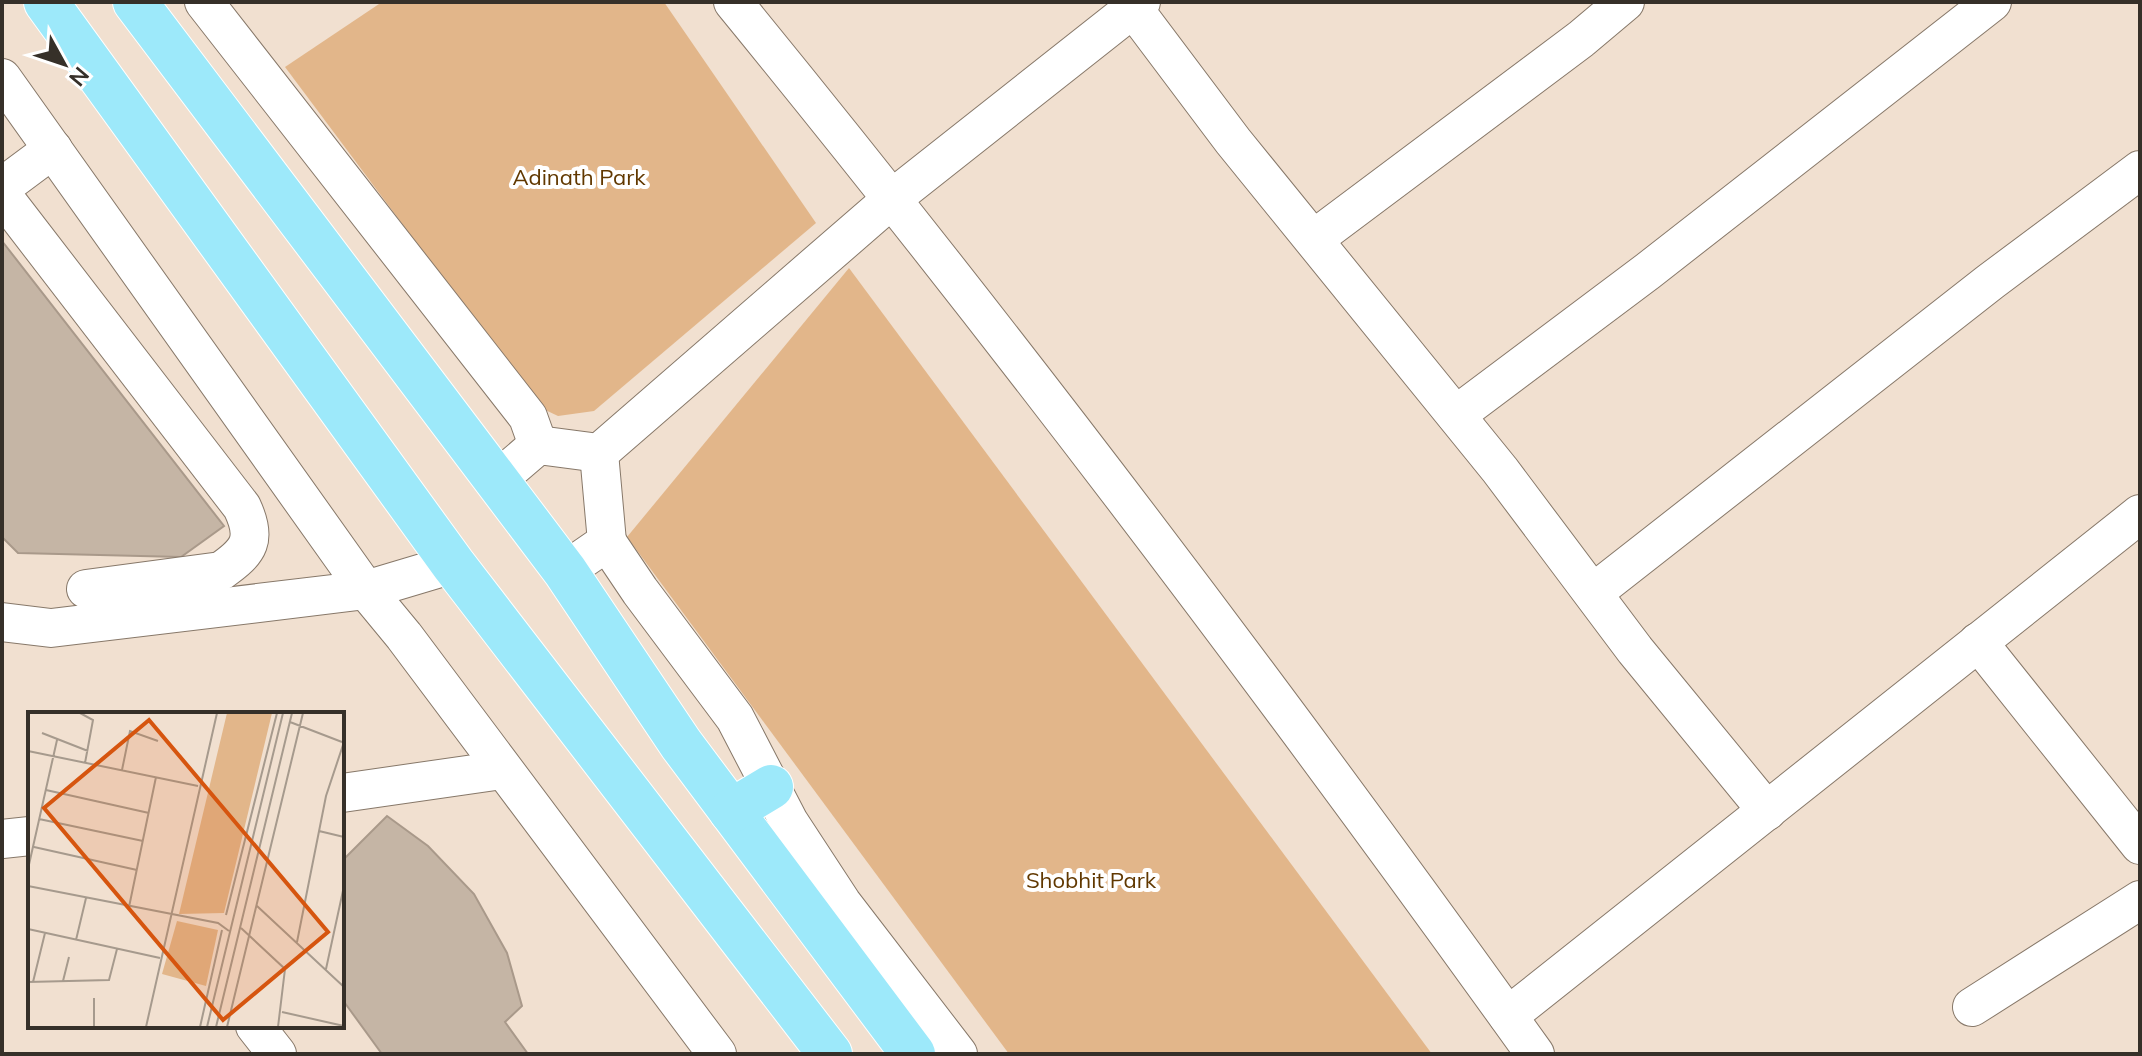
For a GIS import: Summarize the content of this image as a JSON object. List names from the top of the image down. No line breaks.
{"parks":["Adinath Park","Shobhit Park"],"north":"bottom right"}
